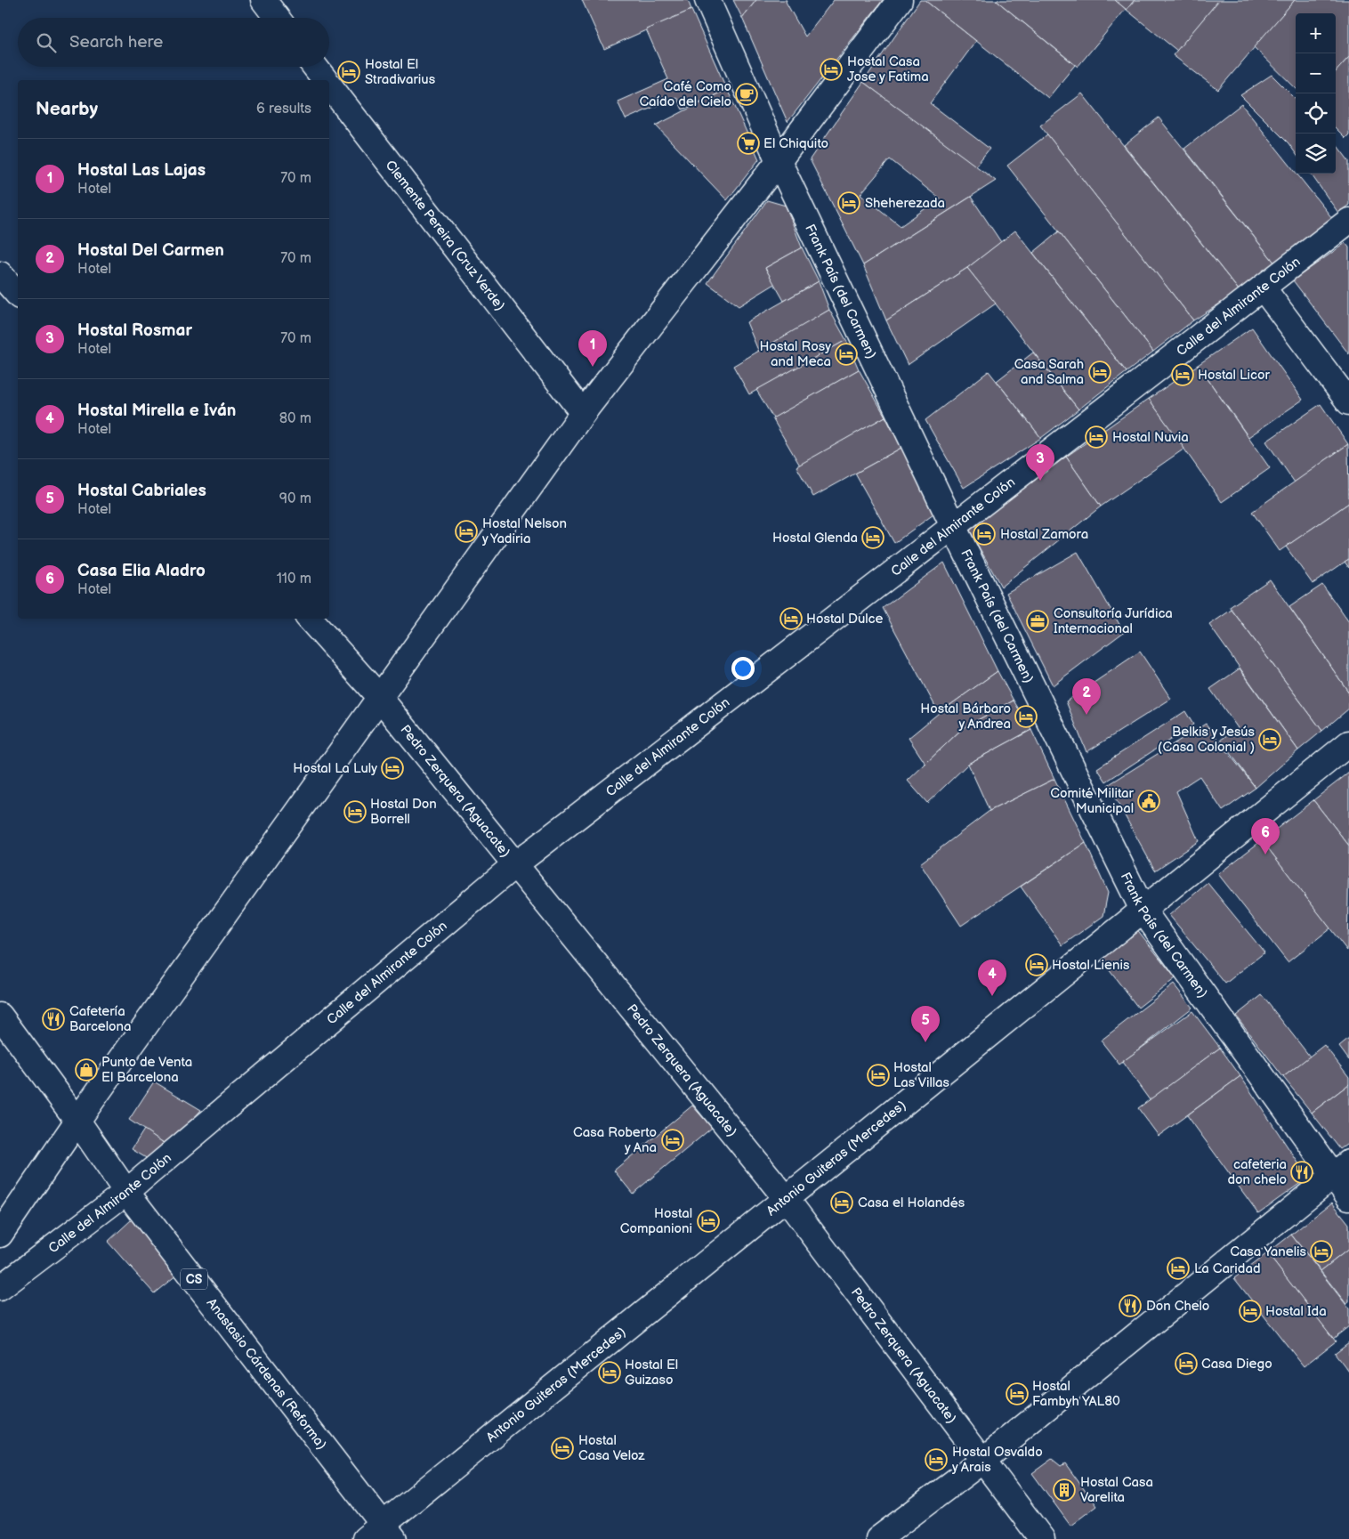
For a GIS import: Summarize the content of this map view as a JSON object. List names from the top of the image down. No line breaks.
{"streets":{"street":["Clemente Pereira (Cruz Verde)","Frank País (del Carmen)","Calle del Almirante Colón","Pedro Zerquera (Aguacate)","Antonio Guiteras (Mercedes)","CS","Anastasio Cárdenas (Reforma)"]},"crossings":[["Frank País (del Carmen)","Calle del Almirante Colón"],["Frank País (del Carmen)","Antonio Guiteras (Mercedes)"],["Calle del Almirante Colón","Pedro Zerquera (Aguacate)"],["Calle del Almirante Colón","Anastasio Cárdenas (Reforma)"],["Pedro Zerquera (Aguacate)","Antonio Guiteras (Mercedes)"],["Antonio Guiteras (Mercedes)","Anastasio Cárdenas (Reforma)"]],"places":{"hotel":["Hostal Casa Jose y Fatima","Hostal El Stradivarius","Sheherezada","Hostal Rosy and Meca","Casa Sarah and Salma","Hostal Licor","Hostal Nuvia","Hostal Nelson y Yadiria","Hostal Zamora","Hostal Glenda","Hostal Dulce","Hostal Bárbaro y Andrea","Belkis y Jesús (Casa Colonial )","Hostal La Luly","Hostal Don Borrell","Hostal Lienis","Hostal Las Villas","Casa Roberto y Ana","Casa el Holandés","Hostal Companioni","Casa Yanelis","La Caridad","Hostal Ida","Casa Diego","Hostal El Guizaso","Hostal Fambyh YAL80","Hostal Casa Veloz","Hostal Osvaldo y Arais"],"cafe":["Café Como Caído del Cielo"],"supermarket":["El Chiquito"],"office":["Consultoría Jurídica Internacional"],"public building":["Comité Militar Municipal"],"restaurant":["Cafetería Barcelona","cafeteria don chelo","Don Chelo"],"shop":["Punto de Venta El Barcelona"],"building":["Hostal Casa Varelita"]},"page":{"map_buttons":["+","−"],"search":"Search here","heading":["Nearby","6 results"],"list":[{"mark":"1","name":"Hostal Las Lajas","note":"Hotel","value":"70 m"},{"mark":"2","name":"Hostal Del Carmen","note":"Hotel","value":"70 m"},{"mark":"3","name":"Hostal Rosmar","note":"Hotel","value":"70 m"},{"mark":"4","name":"Hostal Mirella e Iván","note":"Hotel","value":"80 m"},{"mark":"5","name":"Hostal Cabriales","note":"Hotel","value":"90 m"},{"mark":"6","name":"Casa Elia Aladro","note":"Hotel","value":"110 m"}],"pins":["1","3","2","6","4","5"]}}
